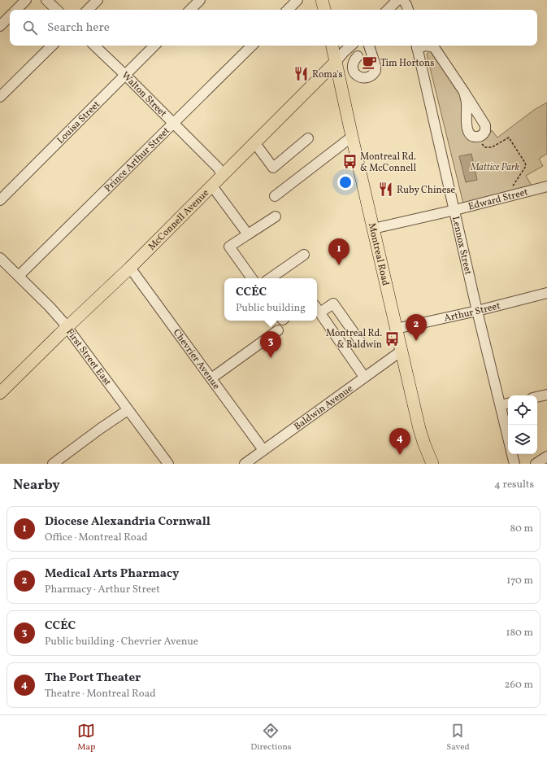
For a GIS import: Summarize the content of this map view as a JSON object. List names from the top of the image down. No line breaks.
{"streets":{"main road":["McConnell Avenue","Montreal Road"],"street":["Walton Street","Louisa Street","Prince Arthur Street","Edward Street","Lennox Street","Arthur Street","First Street East","Chevrier Avenue","Baldwin Avenue"]},"crossings":[["Walton Street","Louisa Street"],["Walton Street","Prince Arthur Street"],["Walton Street","McConnell Avenue"],["Prince Arthur Street","First Street East"],["Edward Street","Lennox Street"],["Edward Street","Montreal Road"],["McConnell Avenue","Montreal Road"],["McConnell Avenue","First Street East"],["McConnell Avenue","Chevrier Avenue"],["Lennox Street","Arthur Street"],["Montreal Road","Arthur Street"],["Montreal Road","Baldwin Avenue"],["Chevrier Avenue","Baldwin Avenue"]],"parks":["Mattice Park"],"places":{"cafe":["Tim Hortons"],"restaurant":["Roma's","Ruby Chinese"],"bus stop":["Montreal Rd. & McConnell","Montreal Rd. & Baldwin"]},"page":{"search":"Search here","pins":["1","2","3","4"],"popup":["CCÉC","Public building"],"heading":["Nearby","4 results"],"list":[{"mark":"1","name":"Diocese Alexandria Cornwall","note":"Office · Montreal Road","value":"80 m"},{"mark":"2","name":"Medical Arts Pharmacy","note":"Pharmacy · Arthur Street","value":"170 m"},{"mark":"3","name":"CCÉC","note":"Public building · Chevrier Avenue","value":"180 m"},{"mark":"4","name":"The Port Theater","note":"Theatre · Montreal Road","value":"260 m"}],"nav":["Map","Directions","Saved"]}}
